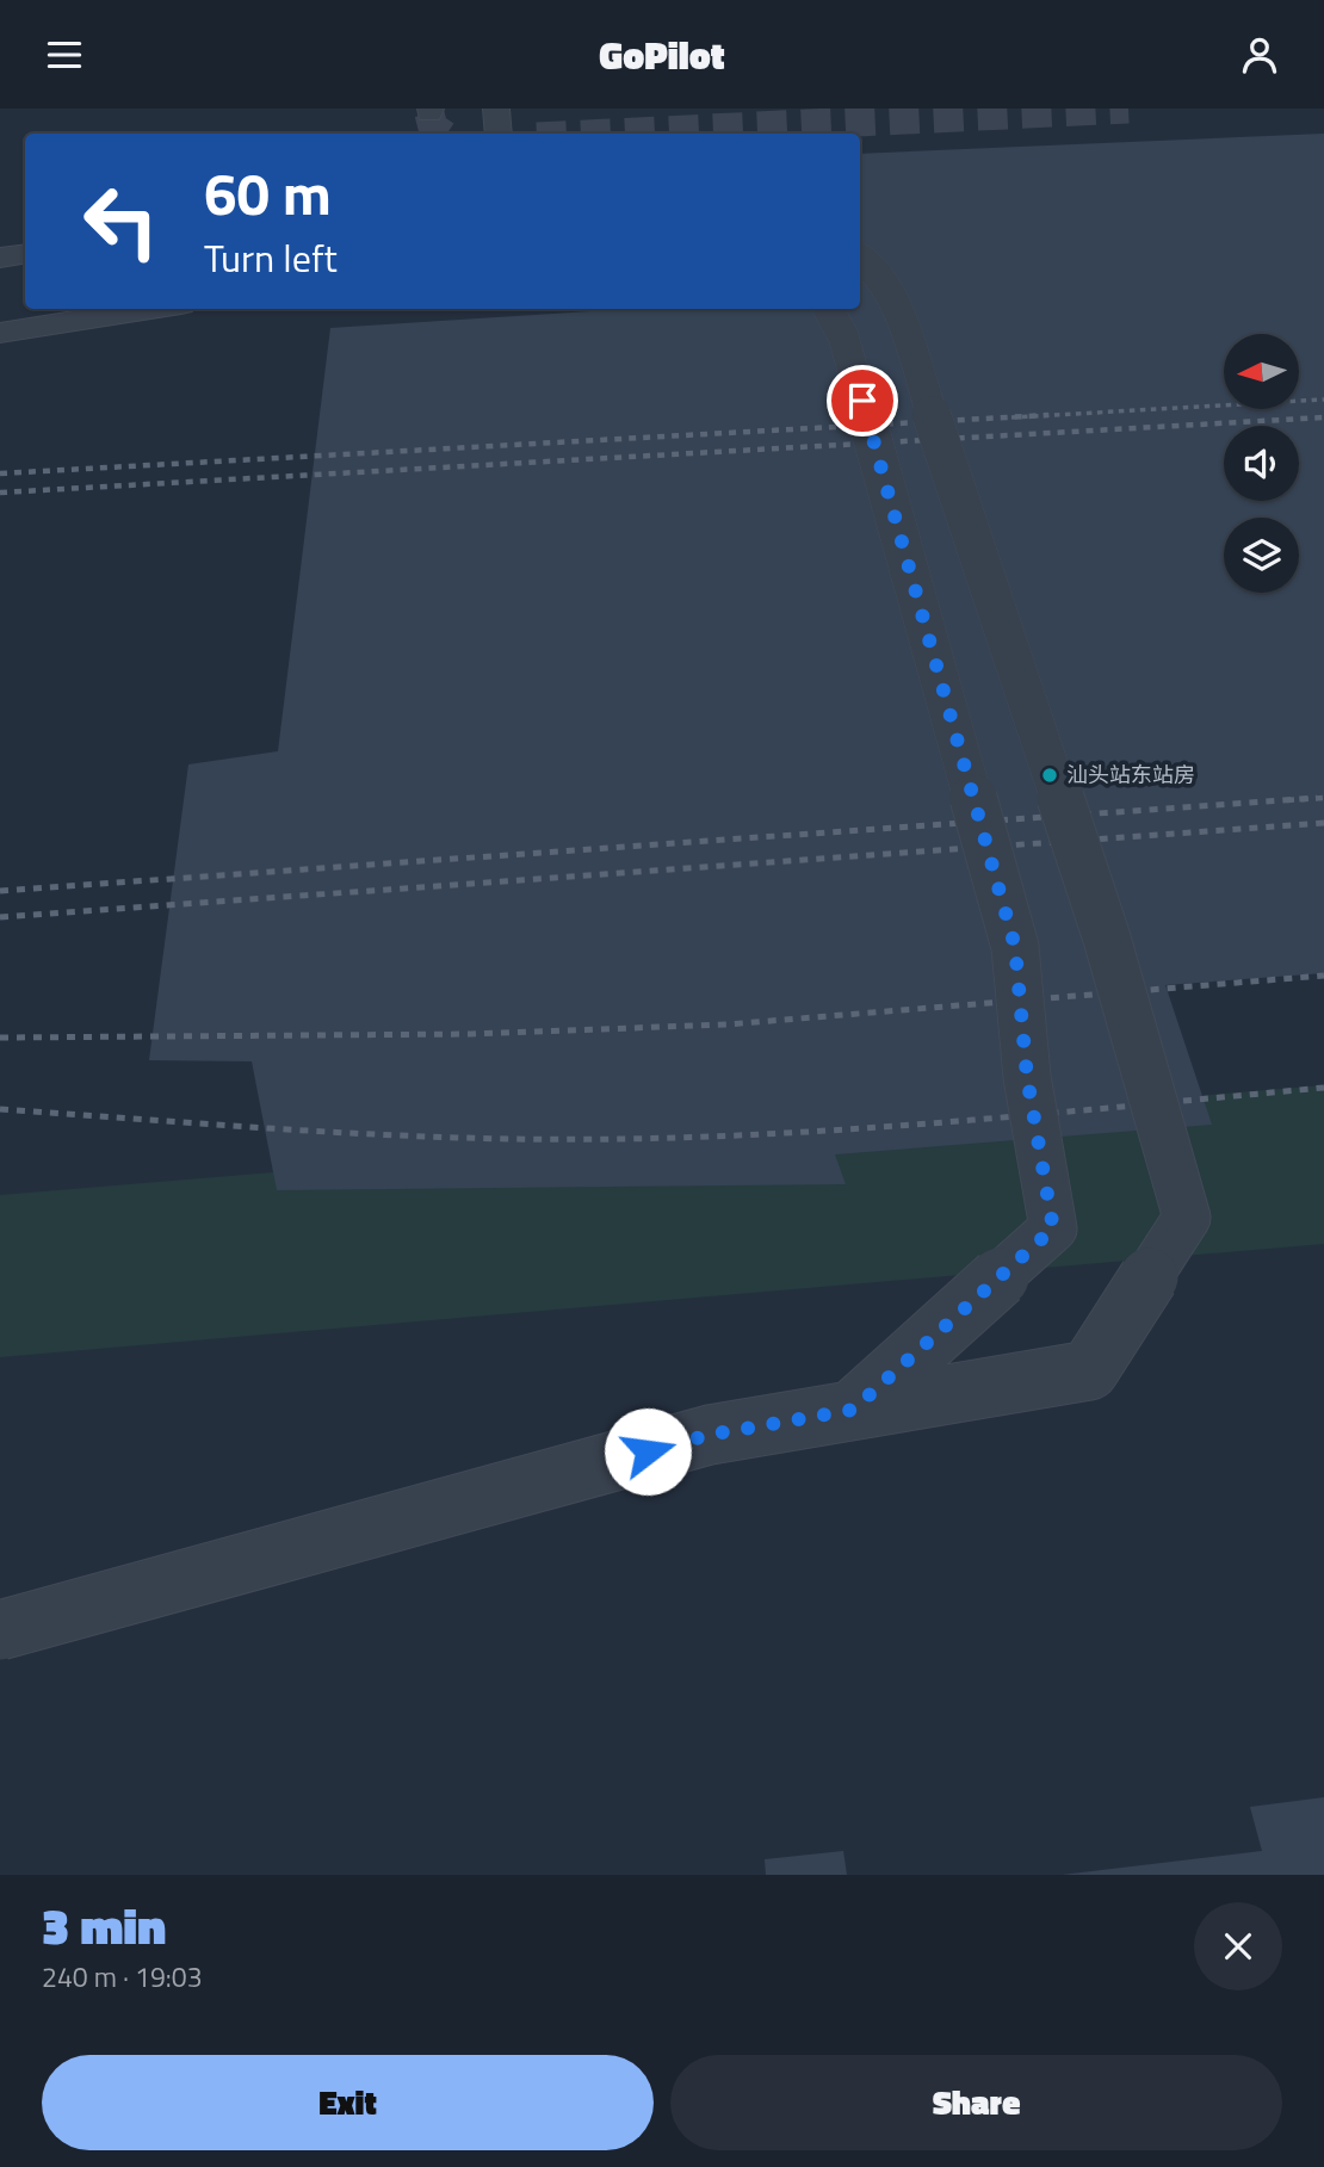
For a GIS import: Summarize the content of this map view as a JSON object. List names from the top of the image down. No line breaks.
{"places":["汕头站东站房"],"north":"left","page":{"header":"GoPilot","turn":["60 m","Turn left"],"heading":["3 min","240 m · 19:03"],"buttons":["Exit","Share"]}}
